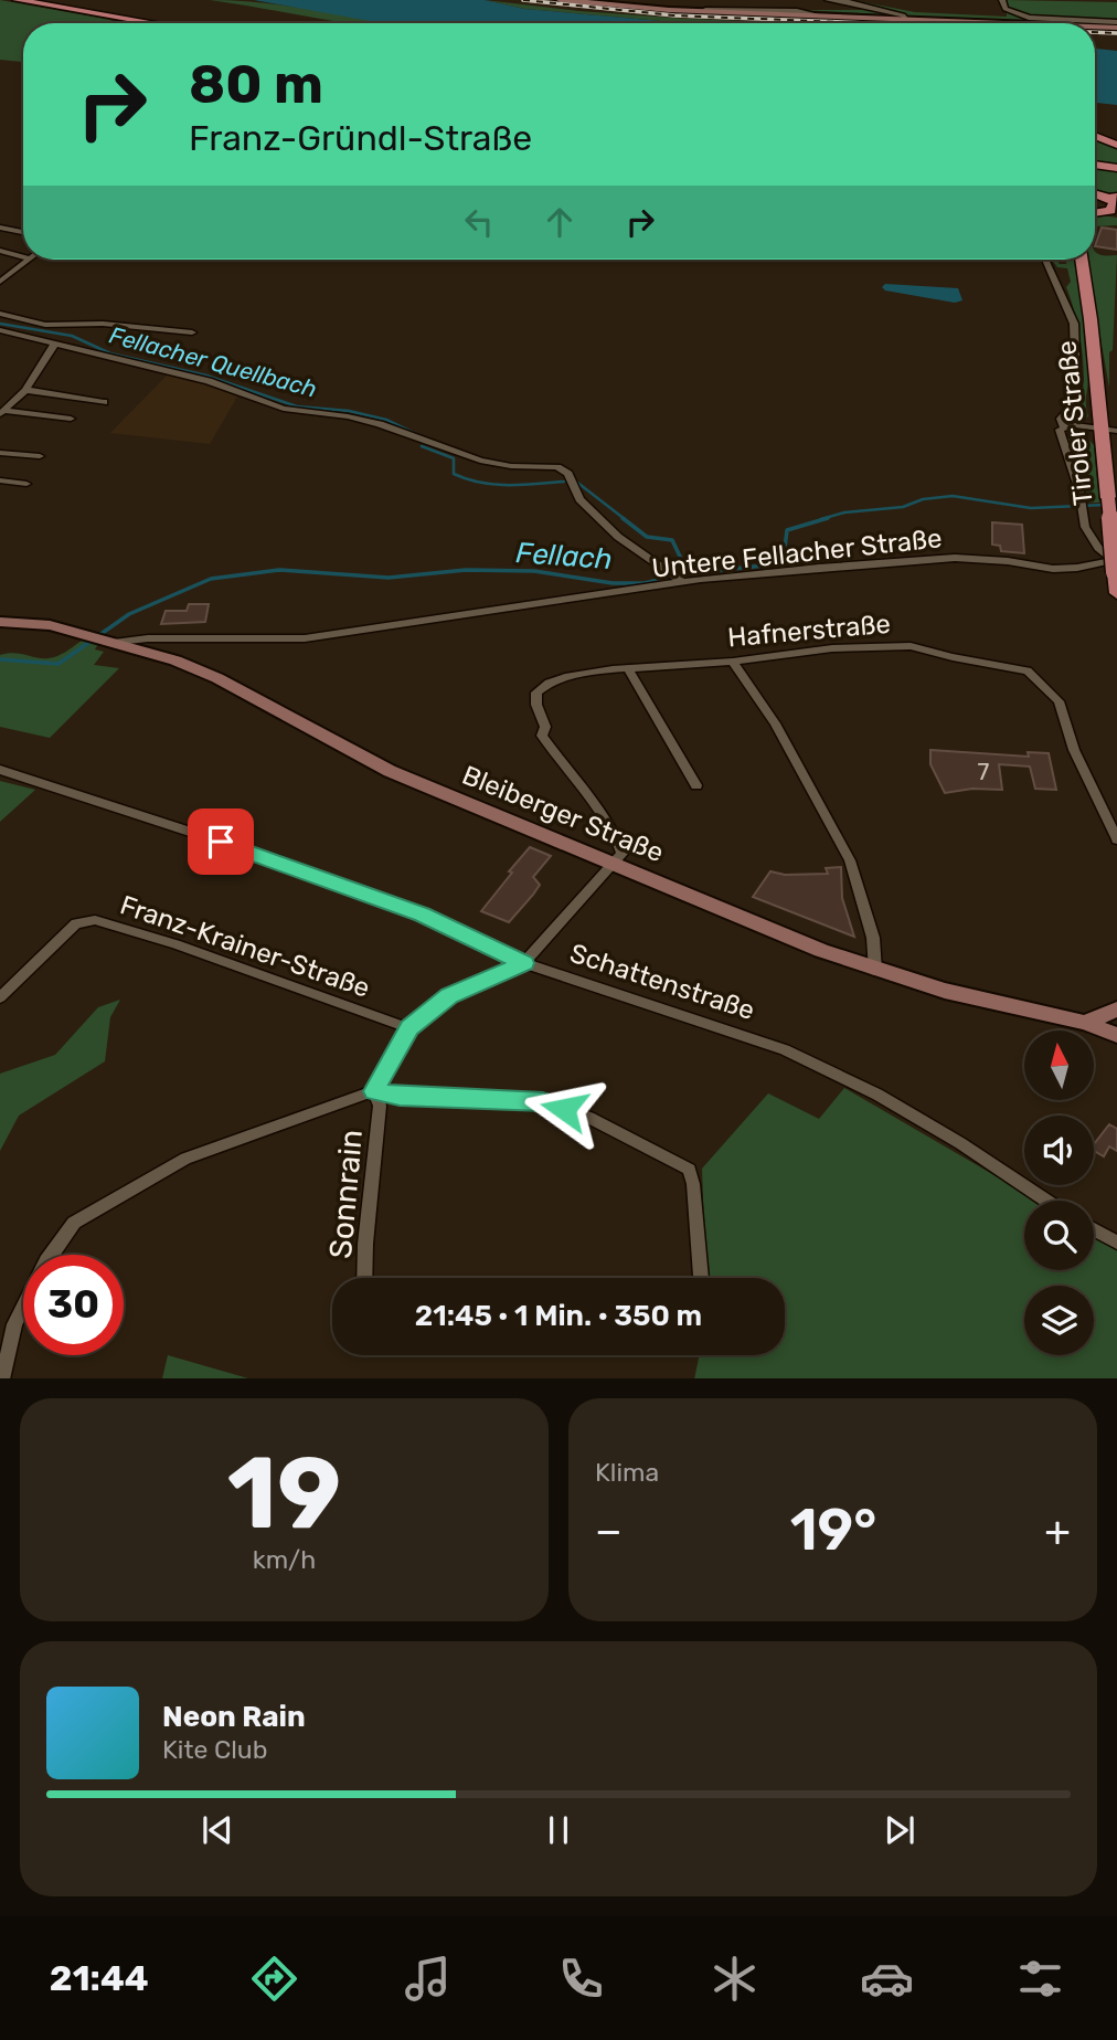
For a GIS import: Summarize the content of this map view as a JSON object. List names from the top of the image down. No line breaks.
{"streets":{"main road":["Tiroler Straße","Bleiberger Straße"],"street":["Untere Fellacher Straße","Hafnerstraße","Franz-Krainer-Straße","Schattenstraße","Sonnrain"]},"crossings":[["Tiroler Straße","Untere Fellacher Straße"],["Untere Fellacher Straße","Bleiberger Straße"],["Hafnerstraße","Bleiberger Straße"]],"water":["Fellacher Quellbach","Fellach"],"house_numbers":["7"],"north":"top","page":{"turn":["80 m","Franz-Gründl-Straße"],"limit":"30","trip":"21:45 · 1 Min. · 350 m","tile":[["19","km/h"],"Klima"],"heat":["−","19°","+"],"song":["Neon Rain","Kite Club"],"tabs":"21:44"}}
